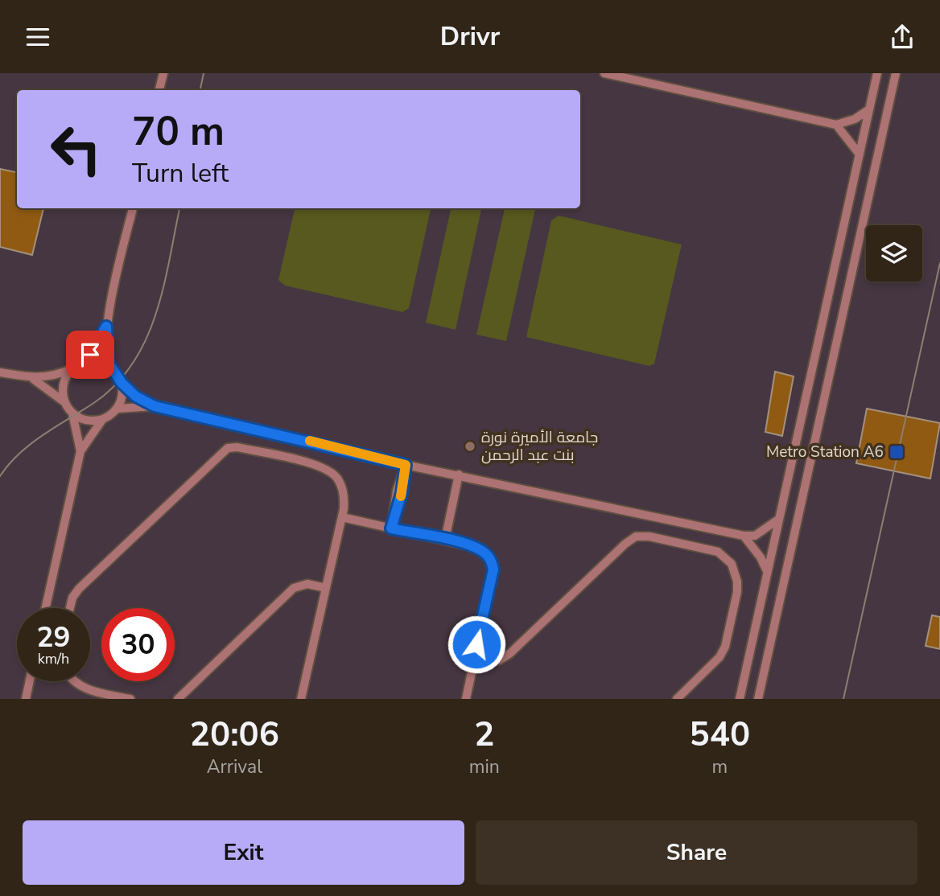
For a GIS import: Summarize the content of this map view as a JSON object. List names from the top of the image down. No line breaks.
{"places":{"other":["جامعة الأميرة نورة بنت عبد الرحمن"],"transit":["Metro Station A6"]},"page":{"header":"Drivr","turn":["70 m","Turn left"],"speed":"29 km/h","limit":"30","eta":["20:06","Arrival","2","min","540","m"],"buttons":["Exit","Share"]}}
